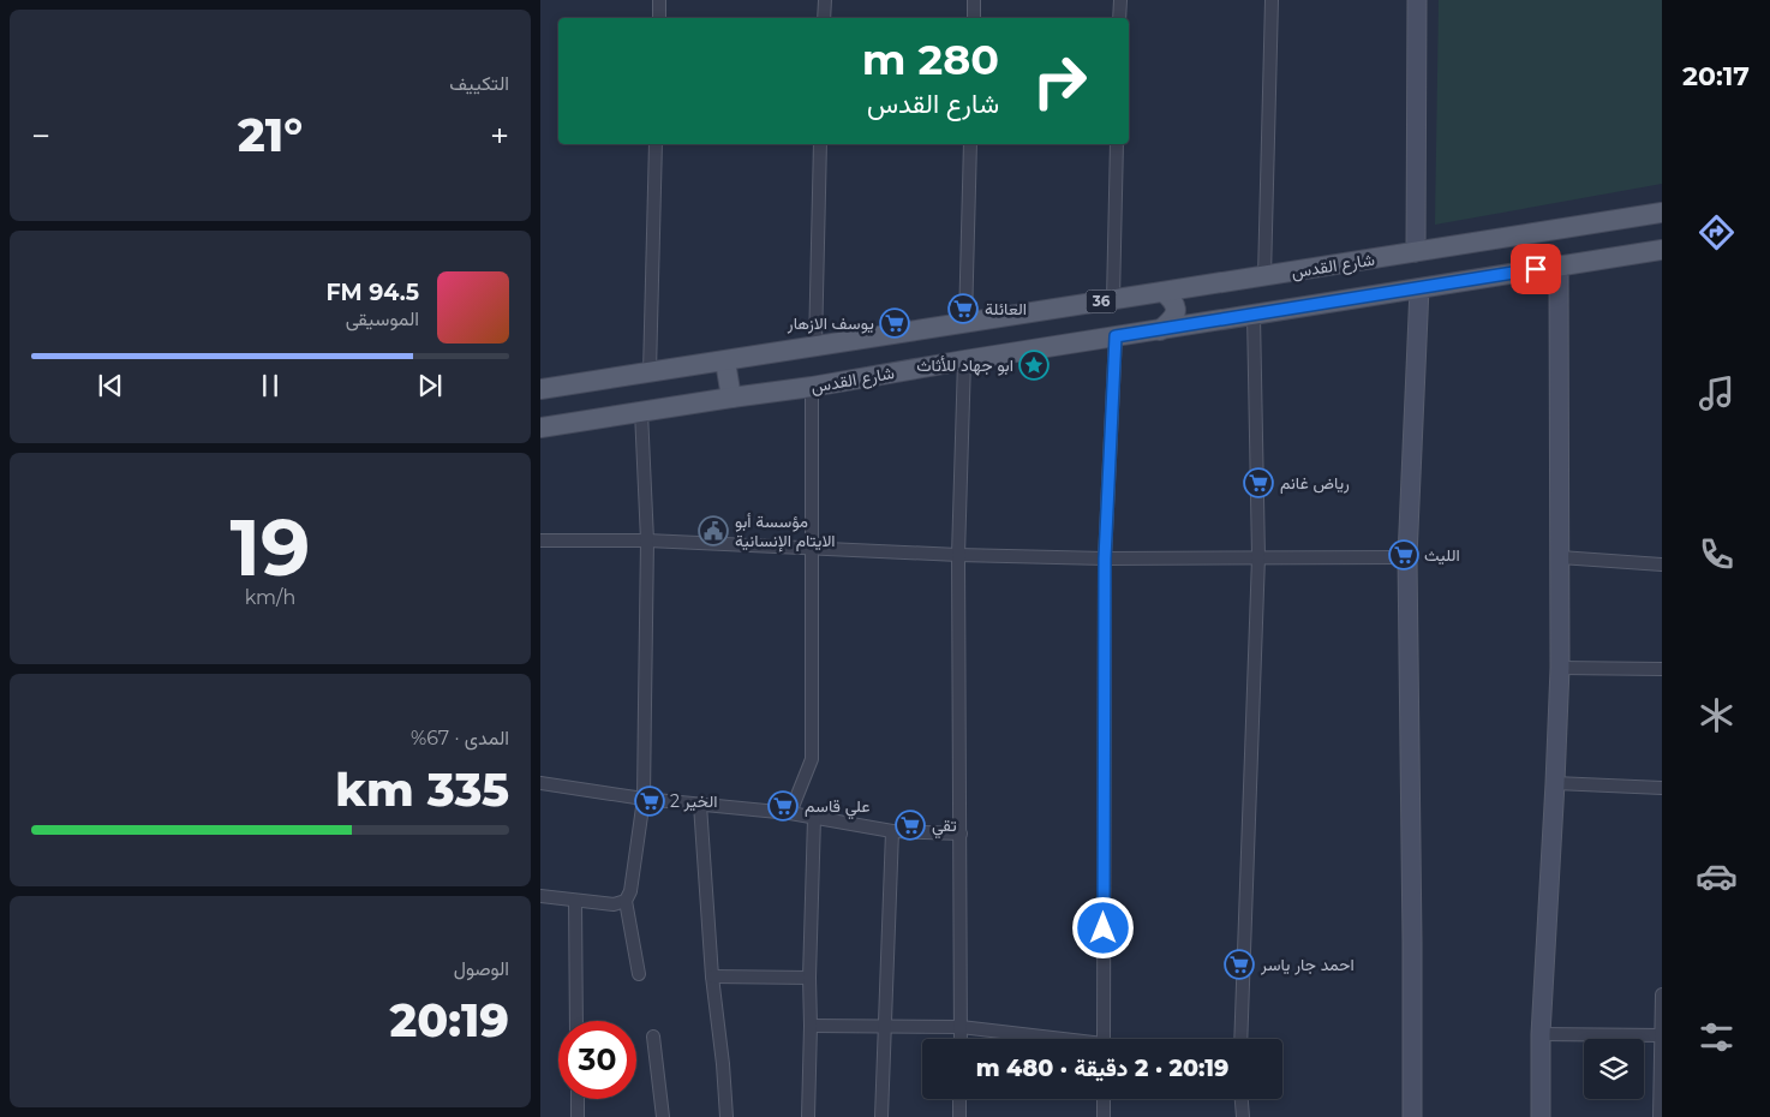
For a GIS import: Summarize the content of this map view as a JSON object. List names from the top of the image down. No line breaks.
{"streets":{"main road":["شارع القدس","36"]},"places":{"supermarket":["العائلة","يوسف الازهار","رياض غانم","الليث","الخير 2","علي قاسم","تقي","احمد جار ياسر"],"place":["ابو جهاد للأثاث"],"public building":["مؤسسة أبو الايتام الإنسانية"]},"page":{"tabs":"20:17","tile":["التكييف",["19","km/h"],["المدى · 67%","335 km"],["الوصول","20:19"]],"turn":["280 m","شارع القدس"],"heat":["−","21°","+"],"song":["94.5 FM","الموسيقى"],"limit":"30","trip":"20:19 · 2 دقيقة · 480 m"}}
